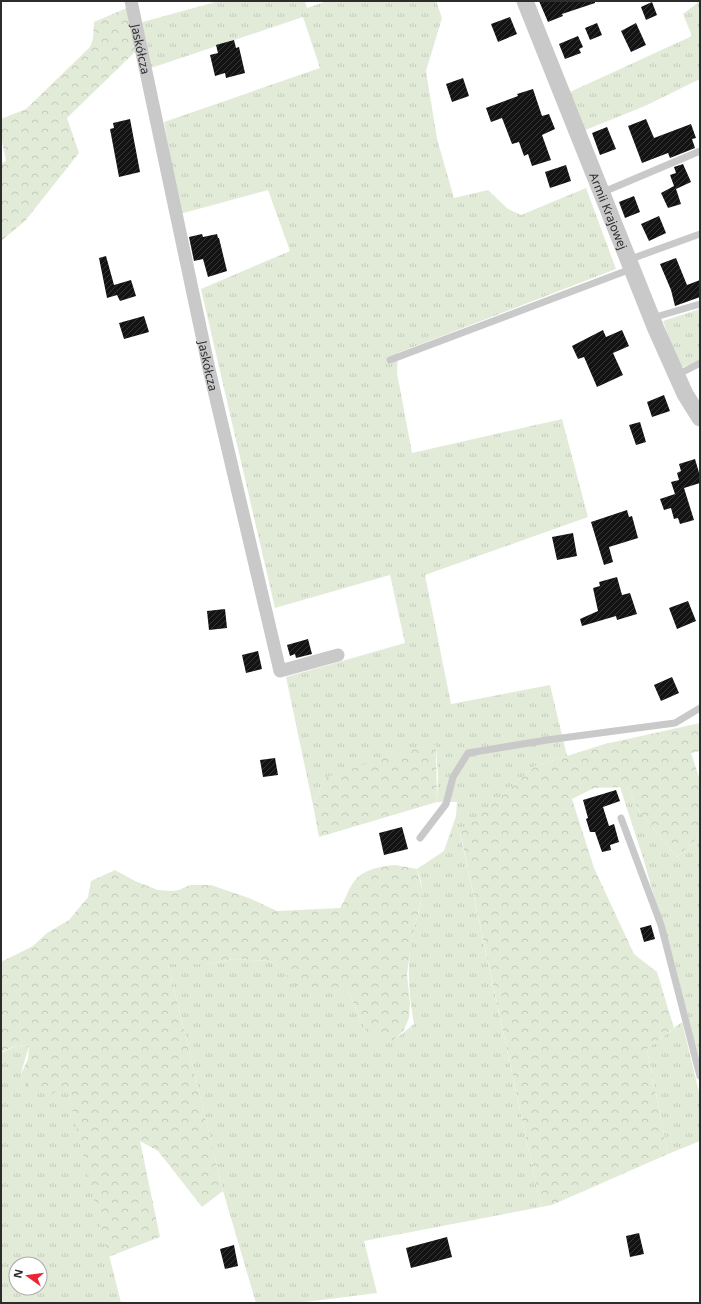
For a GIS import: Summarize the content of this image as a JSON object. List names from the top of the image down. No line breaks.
{"streets":{"street":["Jaskółcza","Armii Krajowej"]},"north":"left"}
